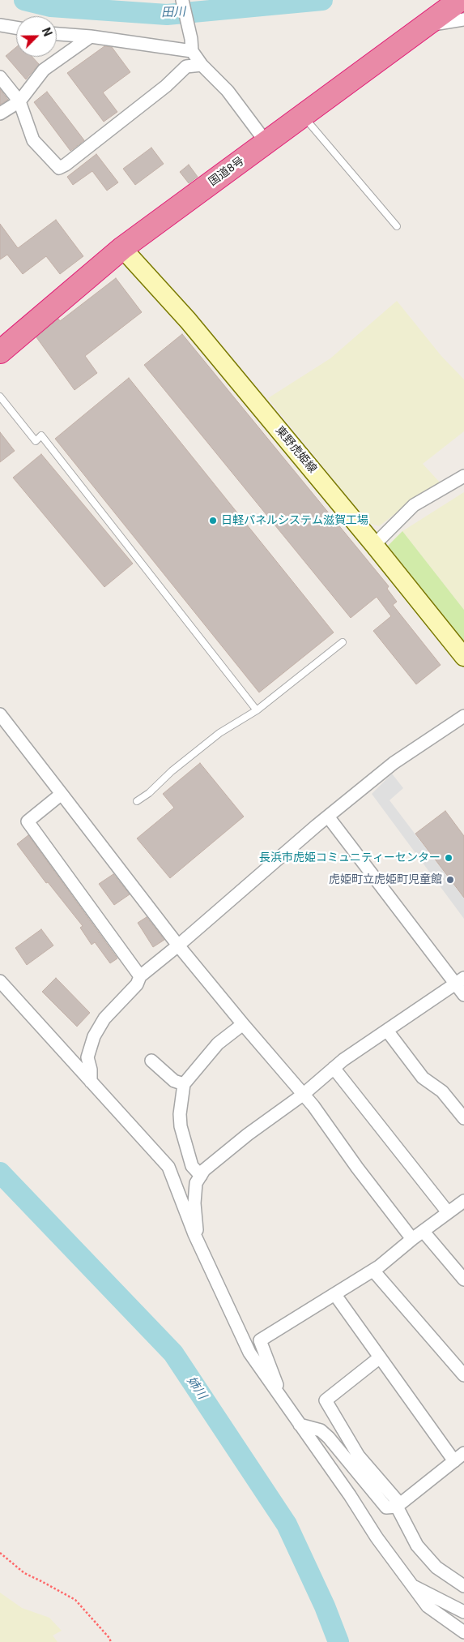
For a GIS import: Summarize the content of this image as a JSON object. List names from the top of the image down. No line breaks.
{"streets":{"highway":["国道8号"],"main road":["東野虎姫線"]},"crossings":[["国道8号","東野虎姫線"]],"water":["田川","姉川"],"places":["日軽パネルシステム滋賀工場","長浜市虎姫コミュニティーセンター","虎姫町立虎姫町児童館"],"north":"top right"}
